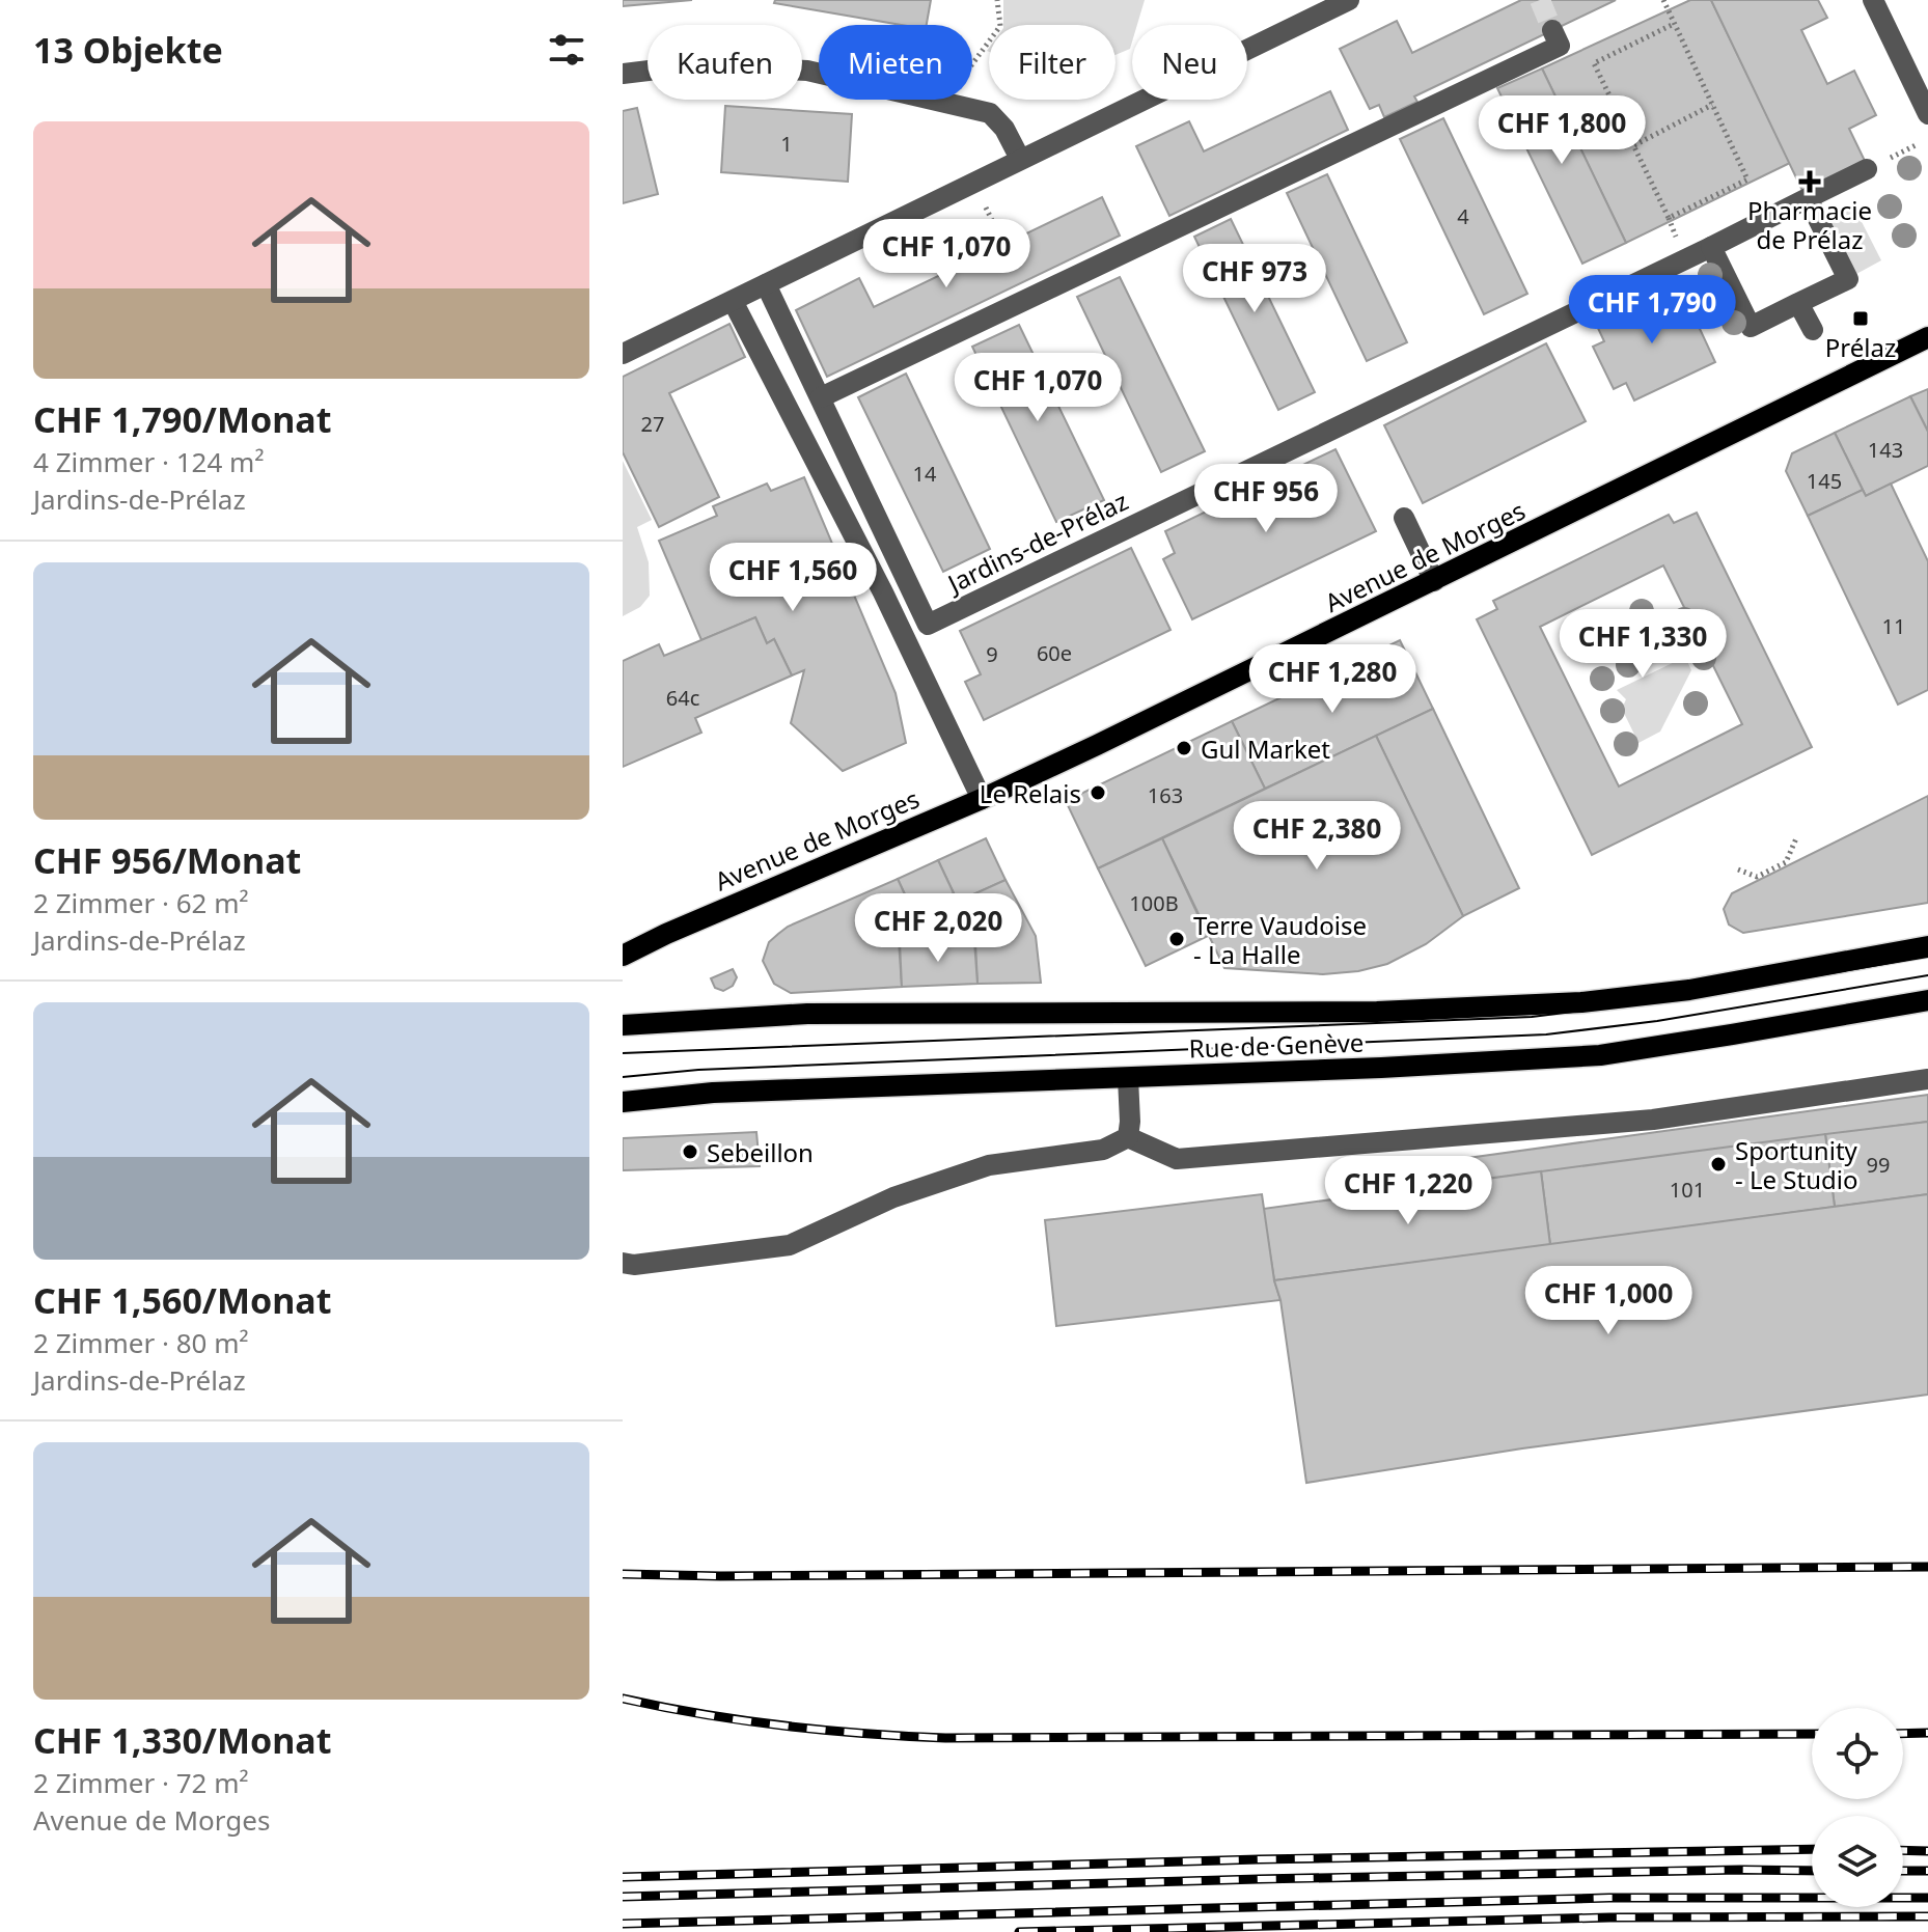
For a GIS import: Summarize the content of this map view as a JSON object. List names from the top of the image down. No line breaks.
{"streets":{"main road":["Avenue de Morges","Rue de Genève"],"street":["Jardins-de-Prélaz"]},"places":{"health":["Pharmacie de Prélaz"],"transit":["Prélaz"],"other":["Gul Market","Le Relais","Terre Vaudoise - La Halle","Sebeillon","Sportunity - Le Studio"]},"house_numbers":["1","4","27","143","14","145","11","60e","9","64c","163","100B","99","101"],"page":{"heading":"13 Objekte","chip":["Kaufen","Mieten","Filter","Neu"],"price":["CHF 1,800","CHF 1,070","CHF 973","CHF 1,790","CHF 1,070","CHF 956","CHF 1,560","CHF 1,330","CHF 1,280","CHF 2,380","CHF 2,020","CHF 1,220","CHF 1,000"],"list":[{"name":"CHF 1,790/Monat","note":"4 Zimmer · 124 m² · Jardins-de-Prélaz"},{"name":"CHF 956/Monat","note":"2 Zimmer · 62 m² · Jardins-de-Prélaz"},{"name":"CHF 1,560/Monat","note":"2 Zimmer · 80 m² · Jardins-de-Prélaz"},{"name":"CHF 1,330/Monat","note":"2 Zimmer · 72 m² · Avenue de Morges"}]}}
